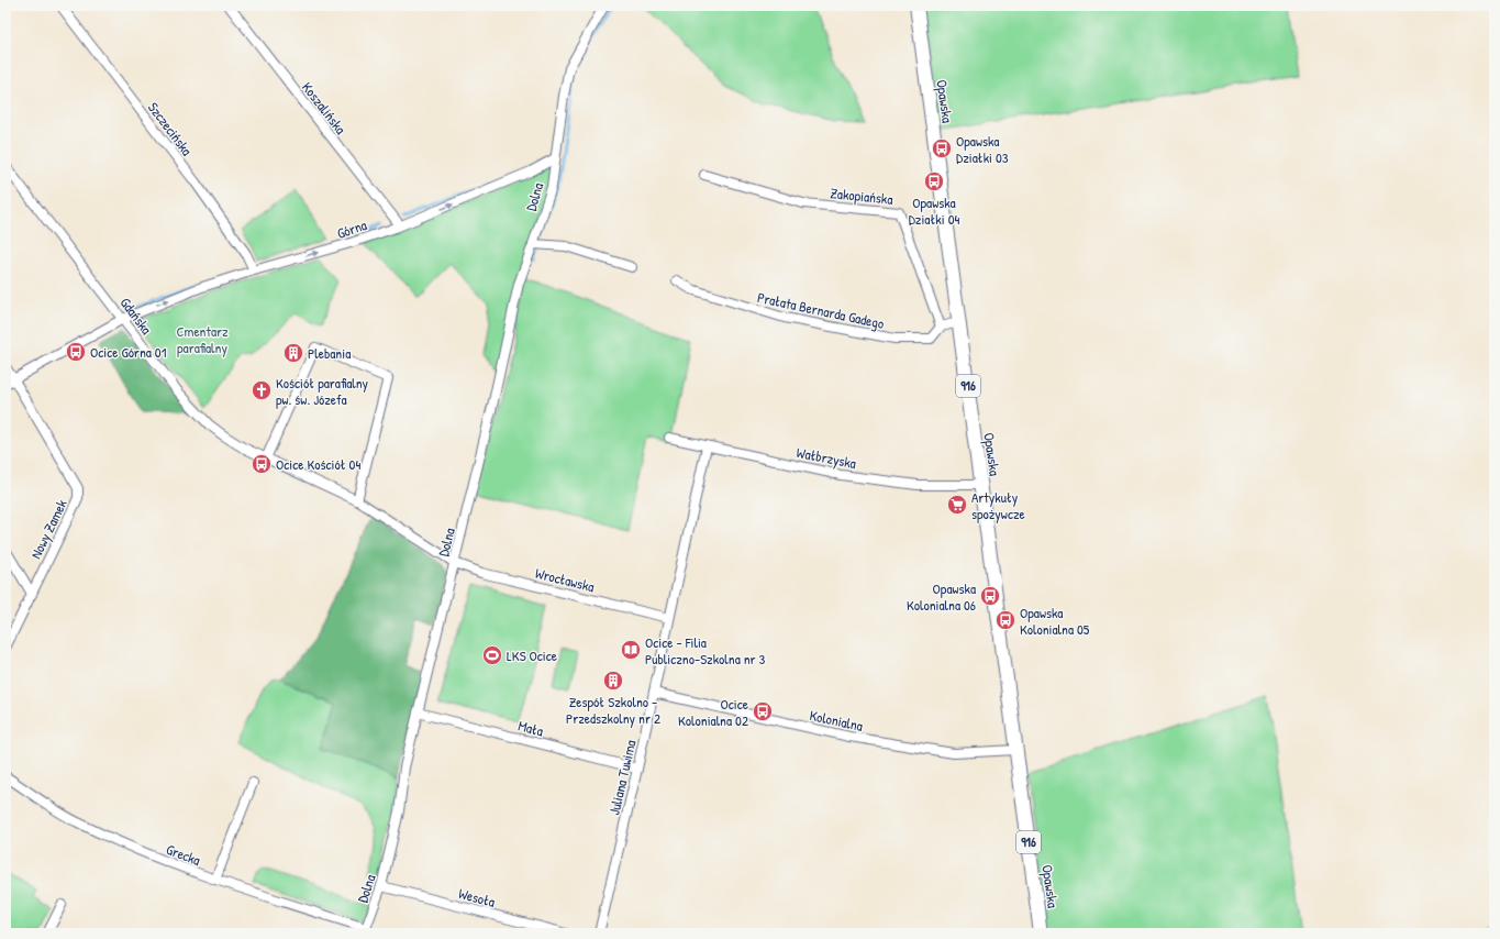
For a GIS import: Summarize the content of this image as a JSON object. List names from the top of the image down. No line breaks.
{"streets":{"main road":["Opawska","916"],"street":["Koszalińska","Szczecińska","Zakopiańska","Dolna","Górna","Prałata Bernarda Gadego","Gdańska","Wałbrzyska","Nowy Zamek","Wrocławska","Kolonialna","Mała","Juliana Tuwima","Grecka","Wesoła"]},"crossings":[["Opawska","Prałata Bernarda Gadego"],["Opawska","Wałbrzyska"],["Opawska","Kolonialna"],["Koszalińska","Górna"],["Szczecińska","Górna"],["Zakopiańska","Prałata Bernarda Gadego"],["Dolna","Górna"],["Dolna","Gdańska"],["Dolna","Wrocławska"],["Dolna","Mała"],["Dolna","Grecka"],["Dolna","Wesoła"],["Górna","Gdańska"],["Górna","Nowy Zamek"],["Gdańska","Wrocławska"],["Wałbrzyska","Juliana Tuwima"],["Wrocławska","Juliana Tuwima"],["Kolonialna","Juliana Tuwima"],["Mała","Juliana Tuwima"]],"one_way":["Górna"],"parks":["Cmentarz parafialny"],"places":{"bus stop":["Opawska Działki 03","Opawska Działki 04","Ocice Górna 01","Ocice Kościół 04","Opawska Kolonialna 06","Opawska Kolonialna 05","Ocice Kolonialna 02"],"building":["Plebania","Zespół Szkolno - Przedszkolny nr 2"],"church":["Kościół parafialny pw. św. Józefa"],"supermarket":["Artykuły spożywcze"],"library":["Ocice - Filia Publiczno-Szkolna nr 3"],"sports":["LKS Ocice"]}}
